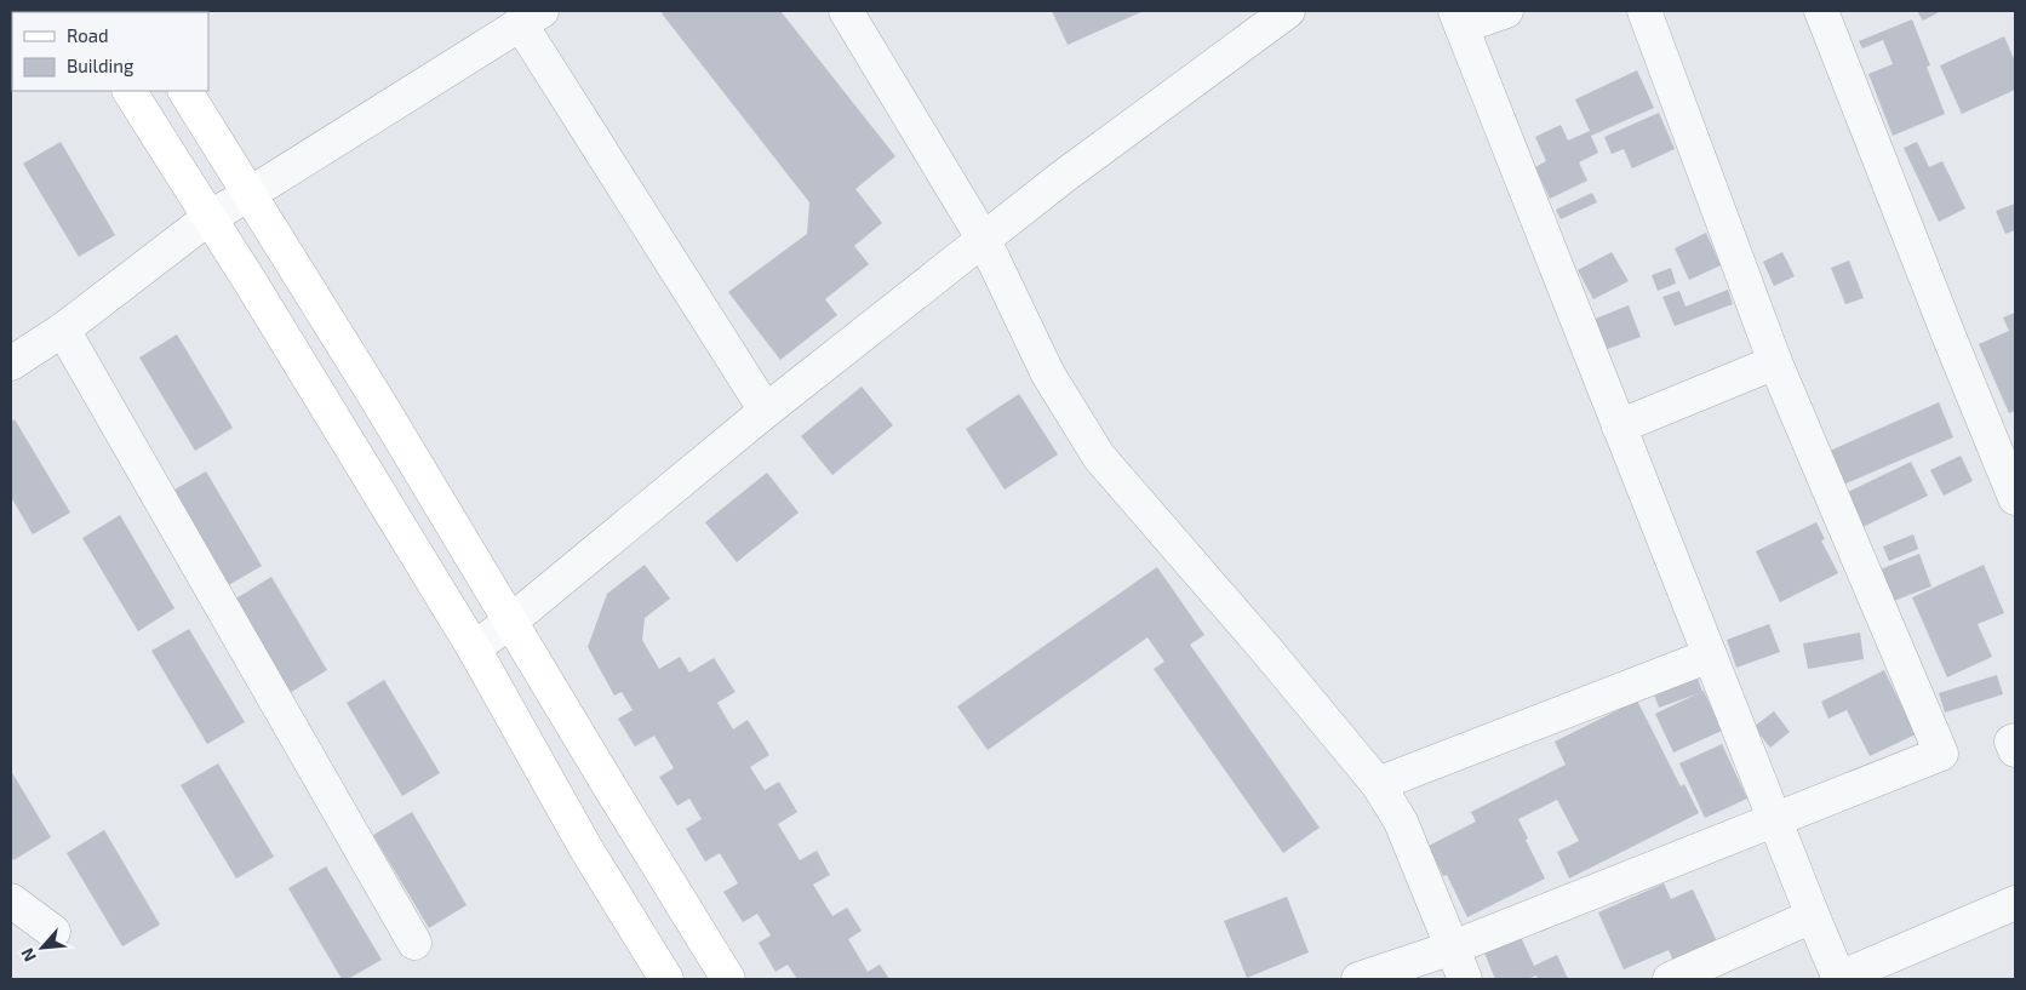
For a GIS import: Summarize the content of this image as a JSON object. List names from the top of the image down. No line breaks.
{"legend":["Road","Building"],"north":"bottom left"}
